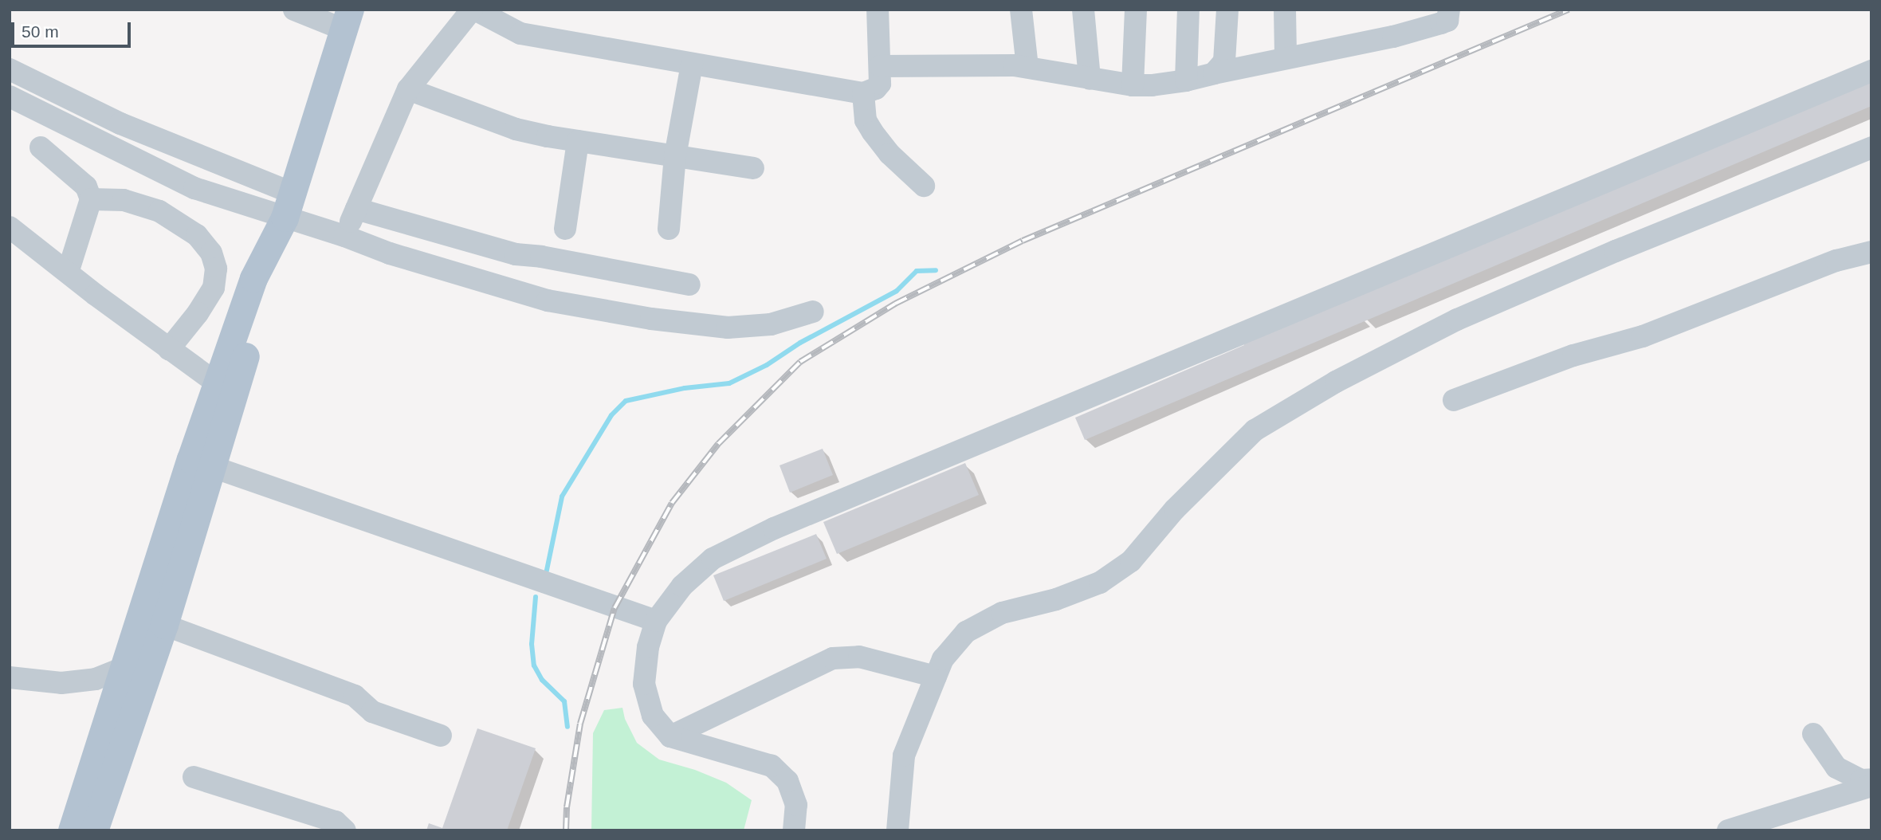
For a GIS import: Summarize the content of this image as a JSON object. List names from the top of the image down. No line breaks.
{"scale_bar":"50 m"}
